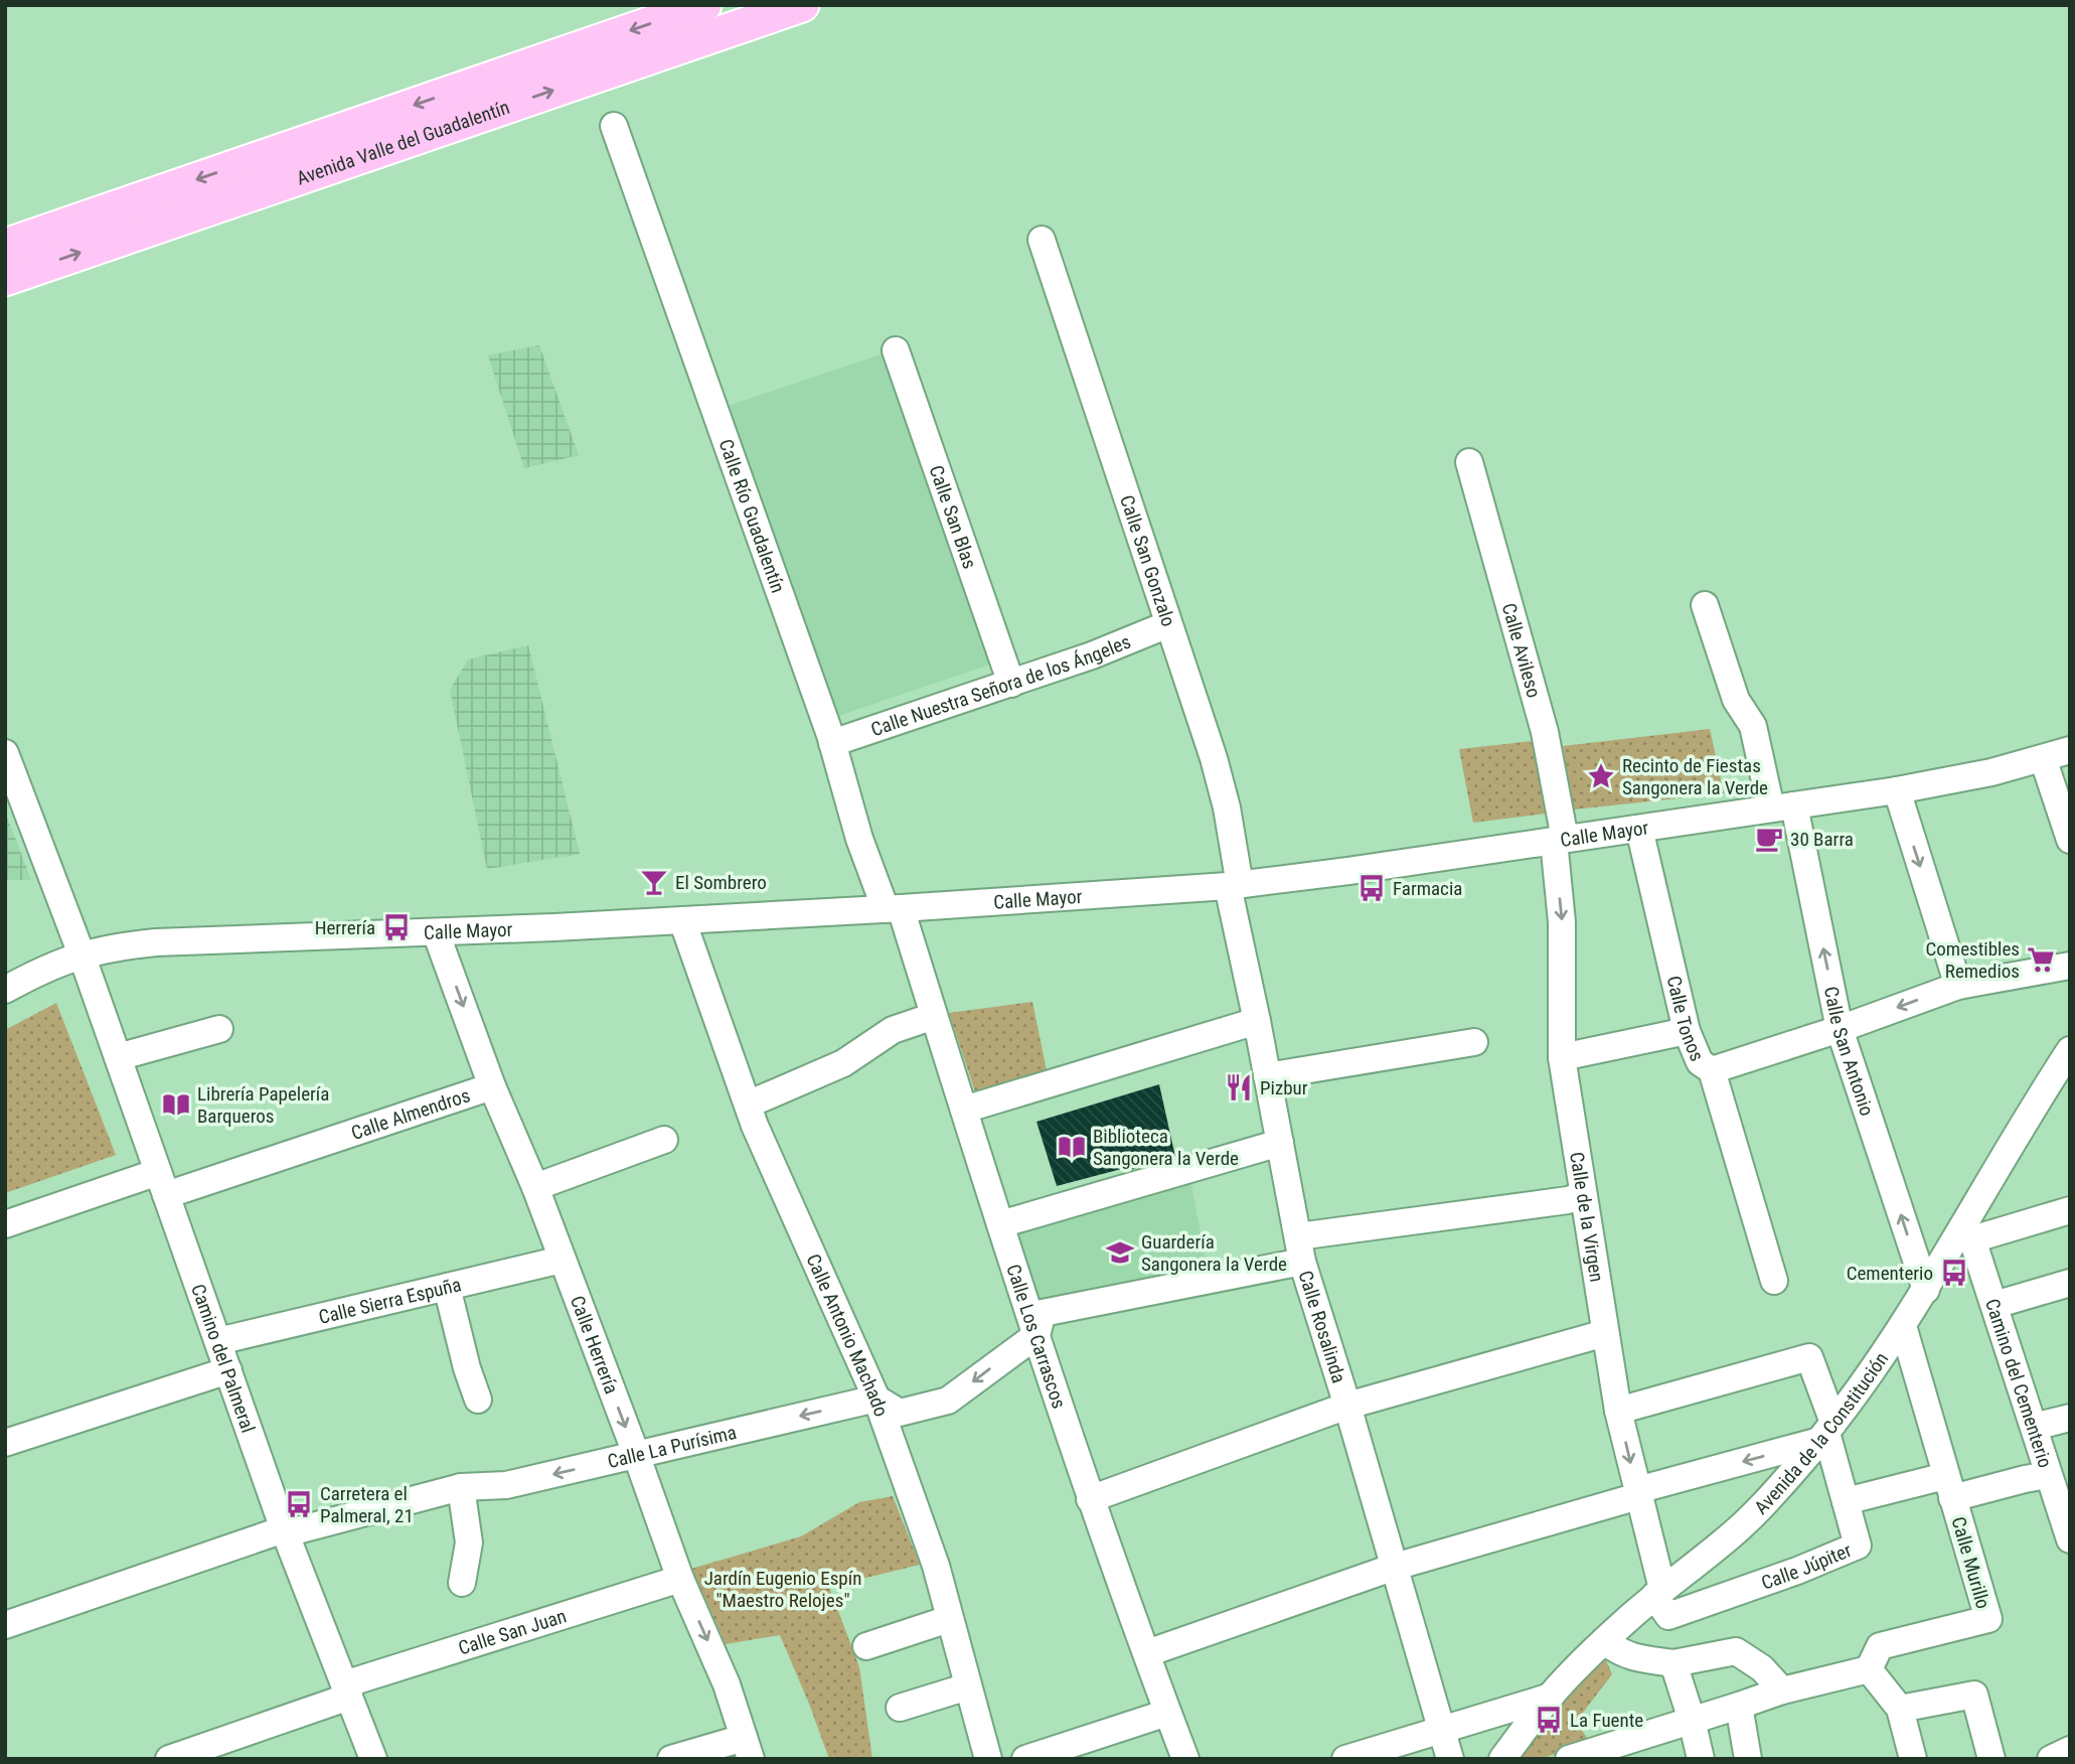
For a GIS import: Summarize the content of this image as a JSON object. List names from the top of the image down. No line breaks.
{"streets":{"main road":["Avenida Valle del Guadalentín"],"street":["Calle Río Guadalentín","Calle San Blas","Calle San Gonzalo","Calle Avileso","Calle Nuestra Señora de los Ángeles","Calle Mayor","Calle Tonos","Calle San Antonio","Calle Almendros","Calle de la Virgen","Calle Sierra Espuña","Calle Rosalinda","Calle Antonio Machado","Calle Los Carrascos","Calle Herrería","Camino del Palmeral","Camino del Cementerio","Avenida de la Constitución","Calle La Purísima","Calle Murillo","Calle Júpiter","Calle San Juan"]},"crossings":[["Calle Río Guadalentín","Calle Nuestra Señora de los Ángeles"],["Calle Río Guadalentín","Calle Mayor"],["Calle Río Guadalentín","Calle Los Carrascos"],["Calle San Blas","Calle Nuestra Señora de los Ángeles"],["Calle San Gonzalo","Calle Nuestra Señora de los Ángeles"],["Calle San Gonzalo","Calle Mayor"],["Calle San Gonzalo","Calle Rosalinda"],["Calle Avileso","Calle Mayor"],["Calle Avileso","Calle de la Virgen"],["Calle Mayor","Calle Tonos"],["Calle Mayor","Calle San Antonio"],["Calle Mayor","Calle de la Virgen"],["Calle Mayor","Calle Rosalinda"],["Calle Mayor","Calle Antonio Machado"],["Calle Mayor","Calle Los Carrascos"],["Calle Mayor","Calle Herrería"],["Calle Mayor","Camino del Palmeral"],["Calle San Antonio","Avenida de la Constitución"],["Calle Almendros","Calle Herrería"],["Calle Almendros","Camino del Palmeral"],["Calle de la Virgen","Avenida de la Constitución"],["Calle de la Virgen","Calle Júpiter"],["Calle Sierra Espuña","Calle Herrería"],["Calle Sierra Espuña","Camino del Palmeral"],["Calle Antonio Machado","Calle La Purísima"],["Calle Herrería","Calle La Purísima"],["Calle Herrería","Calle San Juan"],["Camino del Palmeral","Calle La Purísima"],["Camino del Palmeral","Calle San Juan"],["Camino del Cementerio","Avenida de la Constitución"],["Avenida de la Constitución","Calle Murillo"],["Avenida de la Constitución","Calle Júpiter"]],"one_way":["Calle de la Virgen","Calle Herrería","Calle La Purísima"],"parks":["Jardín Eugenio Espín \"Maestro Relojes\""],"places":{"place":["Recinto de Fiestas Sangonera la Verde"],"cafe":["30 Barra"],"bar":["El Sombrero"],"bus stop":["Farmacia","Herrería","Cementerio","Carretera el Palmeral, 21","La Fuente"],"supermarket":["Comestibles Remedios"],"restaurant":["Pizbur"],"library":["Librería Papelería Barqueros","Biblioteca Sangonera la Verde"],"school or university":["Guardería Sangonera la Verde"]}}
